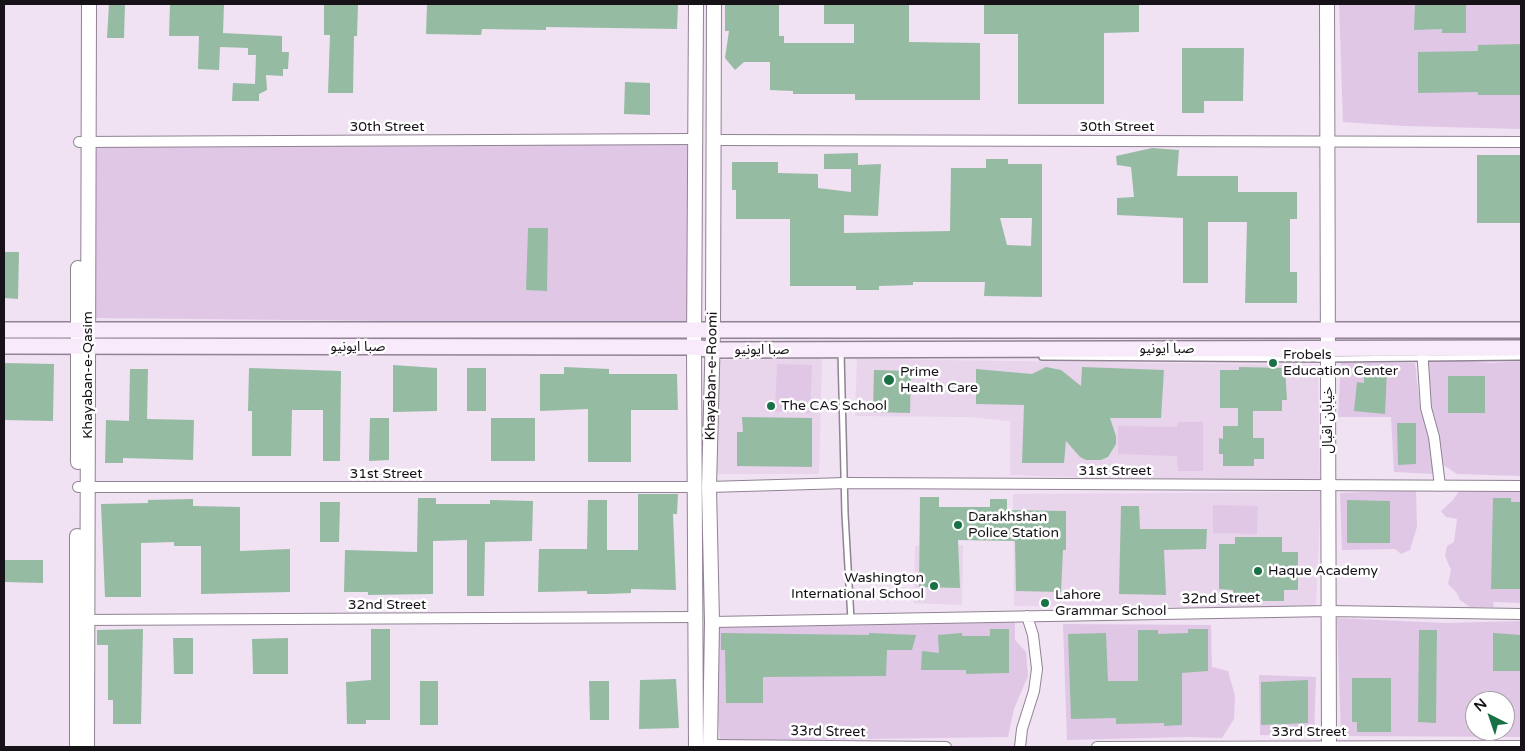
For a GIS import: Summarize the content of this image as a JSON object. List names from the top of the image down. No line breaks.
{"streets":{"main road":["صبا ایونیو"],"street":["30th Street","Khayaban-e-Qasim","Khayaban-e-Roomi","خیابان اقبال","31st Street","32nd Street","33rd Street"]},"crossings":[["30th Street","Khayaban-e-Qasim"],["30th Street","Khayaban-e-Roomi"],["30th Street","خیابان اقبال"],["صبا ایونیو","Khayaban-e-Qasim"],["صبا ایونیو","Khayaban-e-Roomi"],["صبا ایونیو","خیابان اقبال"],["Khayaban-e-Qasim","31st Street"],["Khayaban-e-Qasim","32nd Street"],["Khayaban-e-Roomi","31st Street"],["Khayaban-e-Roomi","32nd Street"],["Khayaban-e-Roomi","33rd Street"],["خیابان اقبال","31st Street"],["خیابان اقبال","32nd Street"],["خیابان اقبال","33rd Street"]],"places":["Frobels Education Center","Prime Health Care","The CAS School","Darakhshan Police Station","Haque Academy","Washington International School","Lahore Grammar School"],"north":"top left"}
